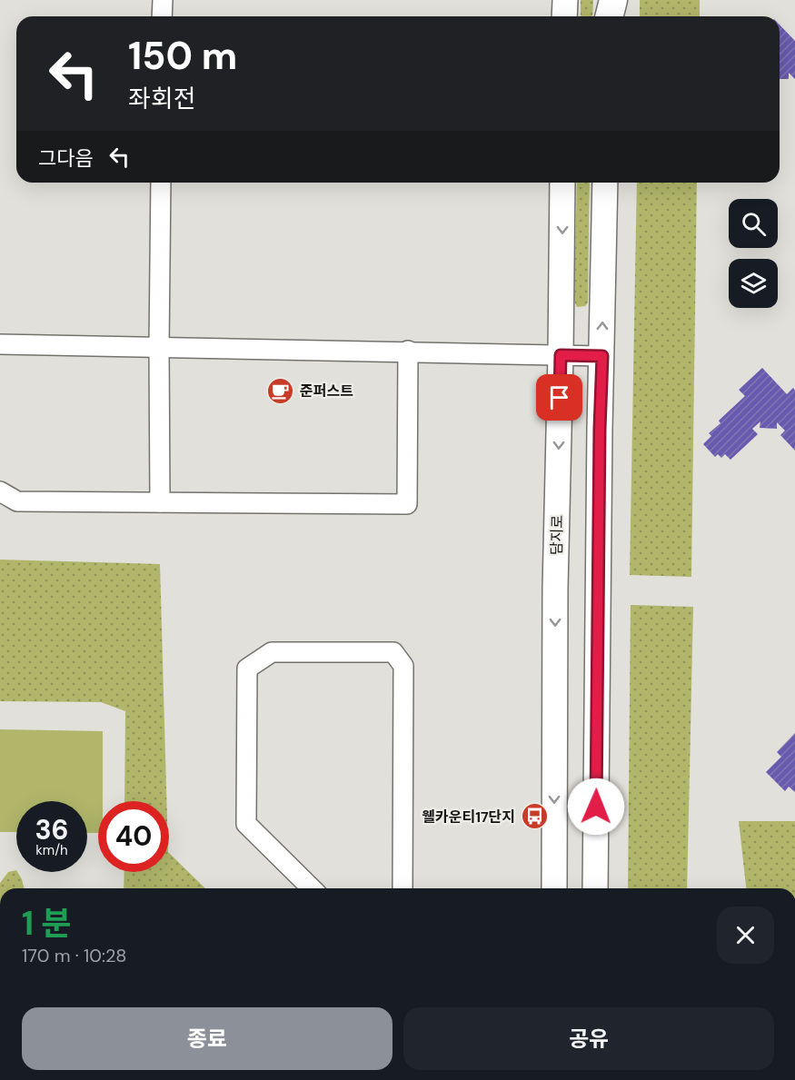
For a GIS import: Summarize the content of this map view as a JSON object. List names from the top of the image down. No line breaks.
{"streets":{"street":["담지로"]},"places":{"cafe":["준퍼스트"],"bus stop":["웰카운티17단지"]},"page":{"turn":["150 m","좌회전"],"then":"그다음","speed":"36 km/h","limit":"40","heading":["1 분","170 m · 10:28"],"buttons":["종료","공유"]}}
